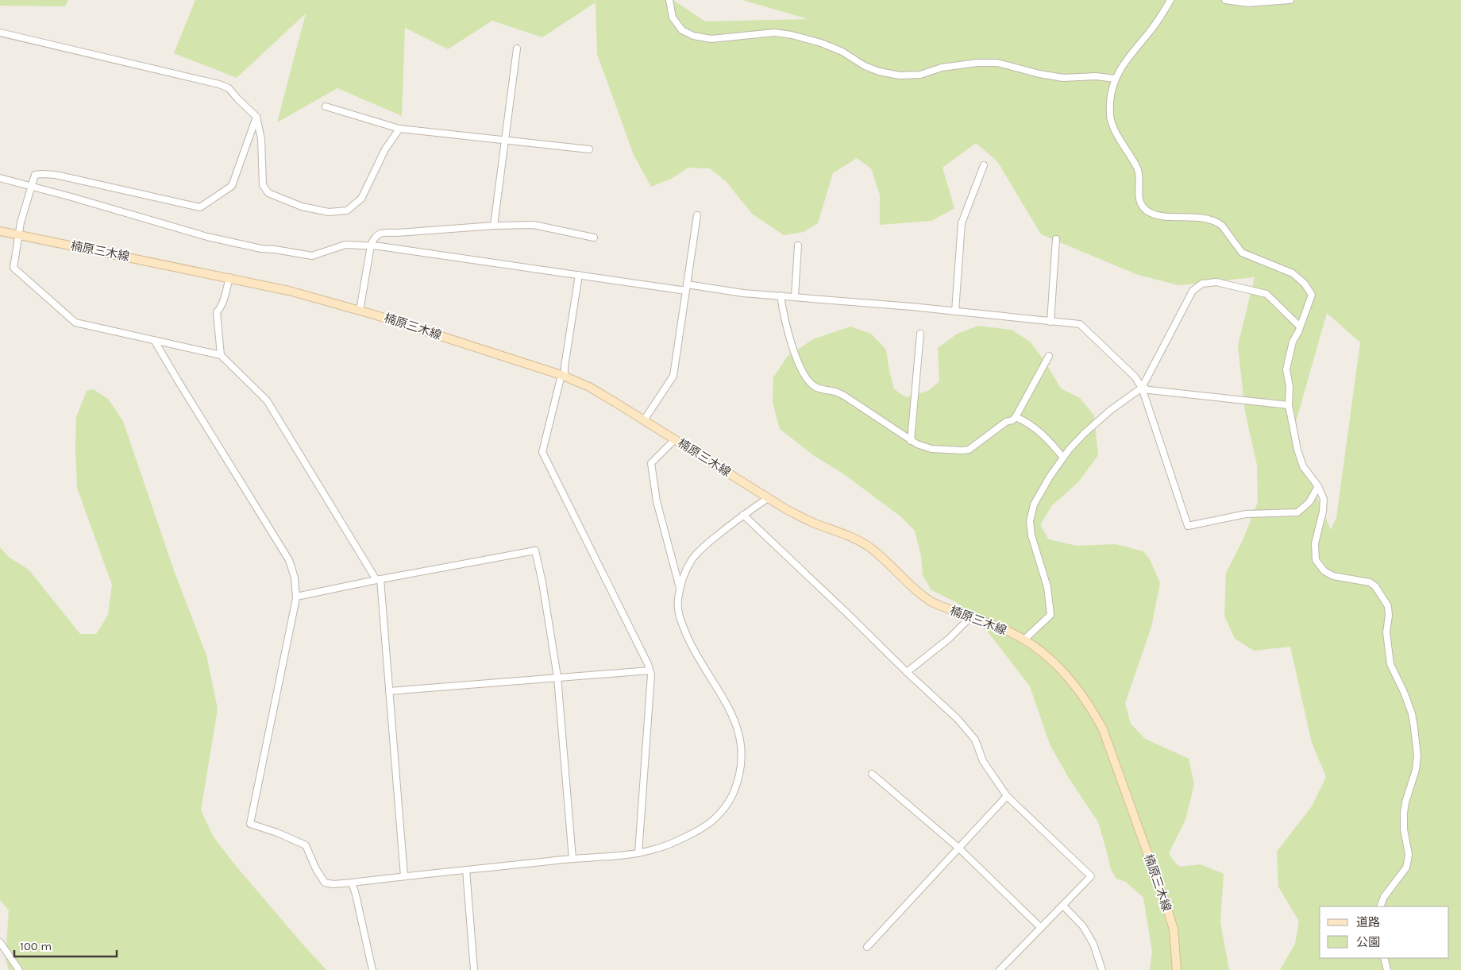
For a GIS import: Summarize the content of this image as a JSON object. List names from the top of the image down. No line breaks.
{"streets":{"main road":["楠原三木線"]},"legend":["道路","公園"],"scale_bar":"100 m"}
